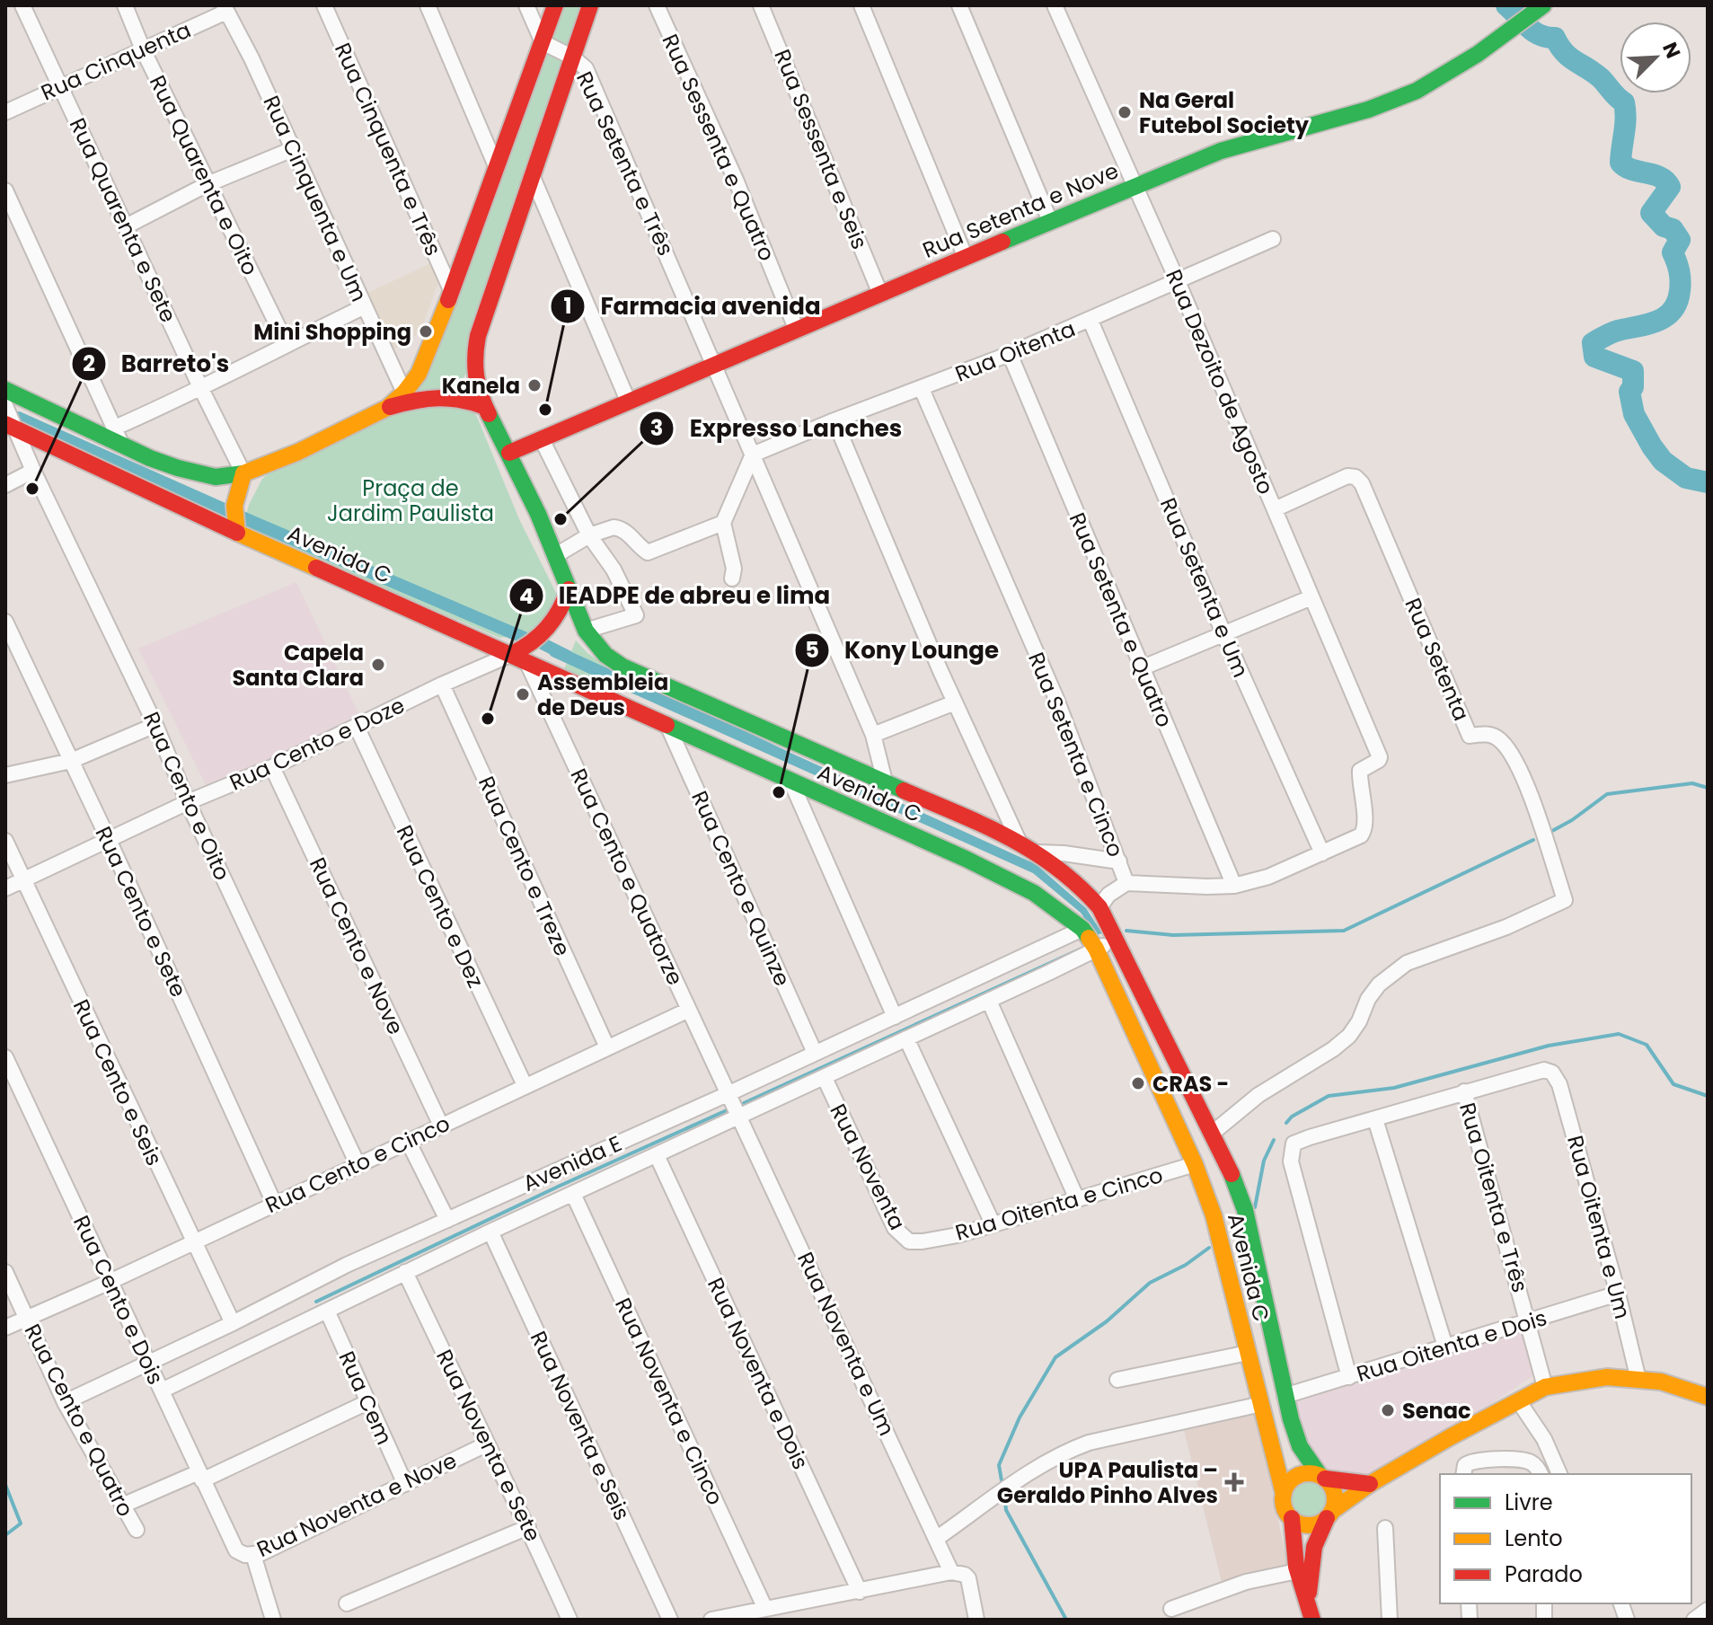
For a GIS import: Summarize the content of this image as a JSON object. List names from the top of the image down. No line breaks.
{"streets":{"main road":["Rua Setenta e Nove","Avenida C"],"street":["Rua Cinquenta","Rua Sessenta e Quatro","Rua Cinquenta e Três","Rua Sessenta e Seis","Rua Setenta e Três","Rua Quarenta e Oito","Rua Cinquenta e Um","Rua Quarenta e Sete","Rua Oitenta","Rua Dezoito de Agosto","Rua Setenta e Um","Rua Setenta e Quatro","Rua Setenta","Rua Cento e Doze","Rua Setenta e Cinco","Rua Cento e Oito","Rua Cento e Treze","Rua Cento e Quatorze","Rua Cento e Quinze","Rua Cento e Dez","Rua Cento e Sete","Rua Cento e Nove","Rua Cento e Seis","Avenida E","Rua Cento e Cinco","Rua Noventa","Rua Oitenta e Três","Rua Oitenta e Cinco","Rua Oitenta e Um","Rua Cento e Dois","Rua Noventa e Um","Rua Oitenta e Dois","Rua Noventa e Dois","Rua Cem","Rua Noventa e Cinco","Rua Cento e Quatro","Rua Noventa e Seis","Rua Noventa e Sete","Rua Noventa e Nove"]},"crossings":[["Rua Cinquenta","Rua Quarenta e Oito"],["Rua Cinquenta","Rua Cinquenta e Um"],["Rua Cinquenta","Rua Quarenta e Sete"],["Rua Sessenta e Quatro","Rua Setenta e Nove"],["Rua Sessenta e Seis","Rua Setenta e Nove"],["Rua Setenta e Três","Rua Setenta e Nove"],["Rua Setenta e Três","Rua Oitenta"],["Rua Setenta e Três","Avenida C"],["Rua Setenta e Nove","Rua Dezoito de Agosto"],["Rua Oitenta","Rua Dezoito de Agosto"],["Rua Oitenta","Rua Setenta e Um"],["Rua Oitenta","Rua Setenta e Quatro"],["Rua Oitenta","Rua Setenta e Cinco"],["Rua Dezoito de Agosto","Rua Setenta e Um"],["Rua Dezoito de Agosto","Rua Setenta"],["Avenida C","Rua Setenta"],["Avenida C","Rua Cento e Doze"],["Avenida C","Rua Cento e Oito"],["Avenida C","Rua Cento e Quatorze"],["Avenida C","Rua Cento e Quinze"],["Avenida C","Avenida E"],["Avenida C","Rua Oitenta e Cinco"],["Avenida C","Rua Oitenta e Dois"],["Rua Cento e Doze","Rua Cento e Oito"],["Rua Cento e Doze","Rua Cento e Treze"],["Rua Cento e Doze","Rua Cento e Quatorze"],["Rua Cento e Doze","Rua Cento e Dez"],["Rua Cento e Doze","Rua Cento e Sete"],["Rua Cento e Doze","Rua Cento e Nove"],["Rua Cento e Doze","Rua Cento e Seis"],["Rua Cento e Oito","Rua Cento e Cinco"],["Rua Cento e Treze","Rua Cento e Cinco"],["Rua Cento e Quatorze","Avenida E"],["Rua Cento e Quatorze","Rua Cento e Cinco"],["Rua Cento e Quatorze","Rua Noventa e Um"],["Rua Cento e Quinze","Avenida E"],["Rua Cento e Dez","Rua Cento e Cinco"],["Rua Cento e Sete","Rua Cento e Cinco"],["Rua Cento e Nove","Rua Cento e Cinco"],["Rua Cento e Seis","Avenida E"],["Rua Cento e Seis","Rua Cento e Cinco"],["Avenida E","Rua Noventa"],["Avenida E","Rua Cento e Dois"],["Avenida E","Rua Noventa e Um"],["Avenida E","Rua Noventa e Dois"],["Avenida E","Rua Cem"],["Avenida E","Rua Noventa e Cinco"],["Avenida E","Rua Cento e Quatro"],["Avenida E","Rua Noventa e Seis"],["Avenida E","Rua Noventa e Sete"],["Rua Cento e Cinco","Rua Cento e Dois"],["Rua Cento e Cinco","Rua Cento e Quatro"],["Rua Noventa","Rua Oitenta e Cinco"],["Rua Oitenta e Três","Rua Oitenta e Um"],["Rua Oitenta e Três","Rua Oitenta e Dois"],["Rua Oitenta e Um","Rua Oitenta e Dois"],["Rua Cento e Dois","Rua Noventa e Nove"],["Rua Cem","Rua Noventa e Nove"],["Rua Noventa e Sete","Rua Noventa e Nove"]],"parks":["Praça de Jardim Paulista"],"places":{"other":["Na Geral Futebol Society","Mini Shopping","Kanela","Farmacia avenida","Barreto's","Expresso Lanches","Capela Santa Clara","Assembleia de Deus","IEADPE de abreu e lima","Kony Lounge","CRAS -","Senac"],"health":["UPA Paulista – Geraldo Pinho Alves"]},"legend":["Livre","Lento","Parado"],"north":"top right"}
